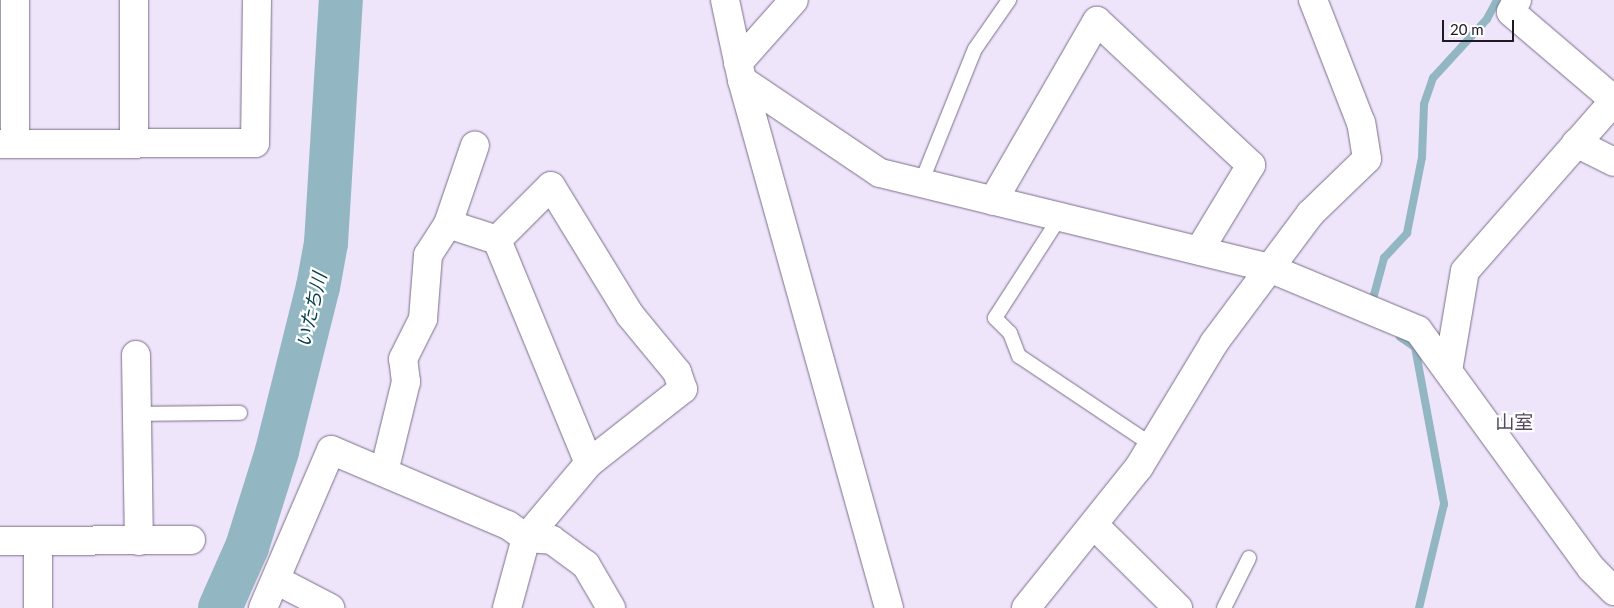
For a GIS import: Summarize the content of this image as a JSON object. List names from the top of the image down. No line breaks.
{"districts":["山室"],"water":["いたち川"],"scale_bar":"20 m"}
